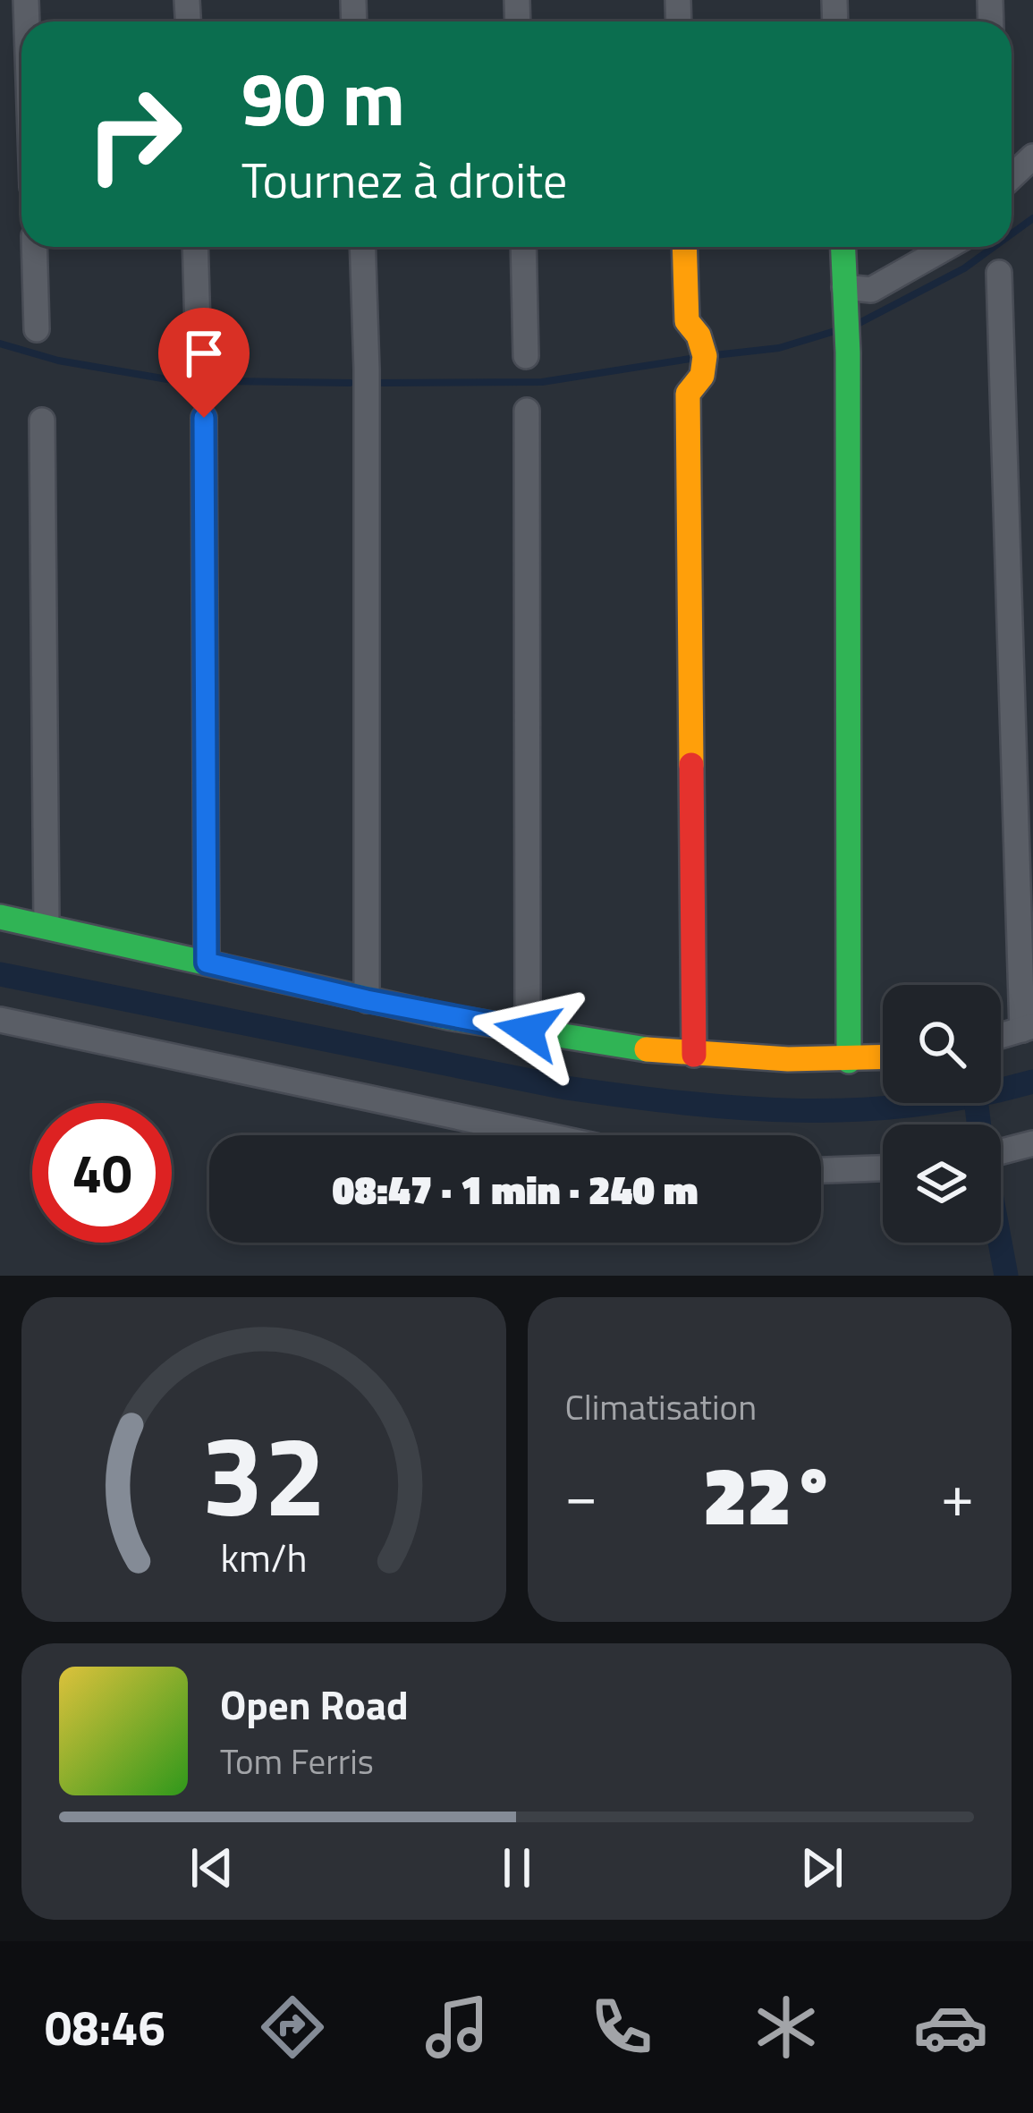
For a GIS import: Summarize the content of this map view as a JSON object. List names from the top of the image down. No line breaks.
{"page":{"turn":["90 m","Tournez à droite"],"limit":"40","trip":"08:47 · 1 min · 240 m","tile":"Climatisation","heat":["−","22°","+"],"song":["Open Road","Tom Ferris"],"tabs":"08:46","gauge":["32","km/h"]}}
